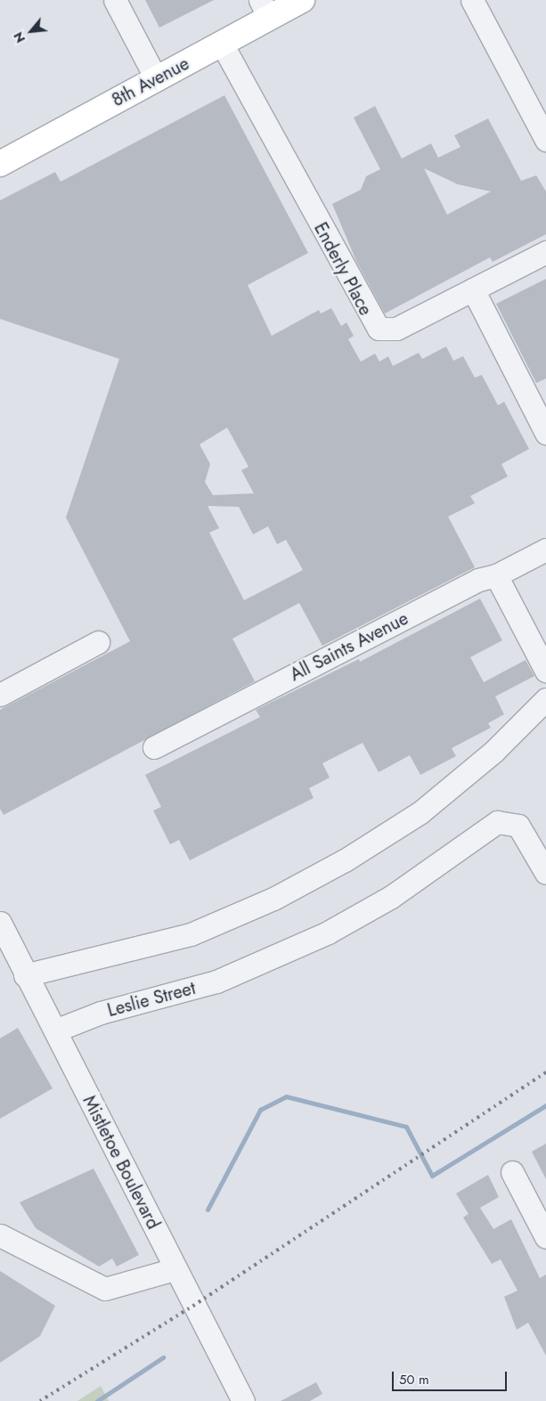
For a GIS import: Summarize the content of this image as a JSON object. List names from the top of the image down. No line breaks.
{"streets":{"main road":["8th Avenue"],"street":["Enderly Place","All Saints Avenue","Leslie Street","Mistletoe Boulevard"]},"crossings":[["8th Avenue","Enderly Place"],["Leslie Street","Mistletoe Boulevard"]],"scale_bar":"50 m","north":"bottom left"}
